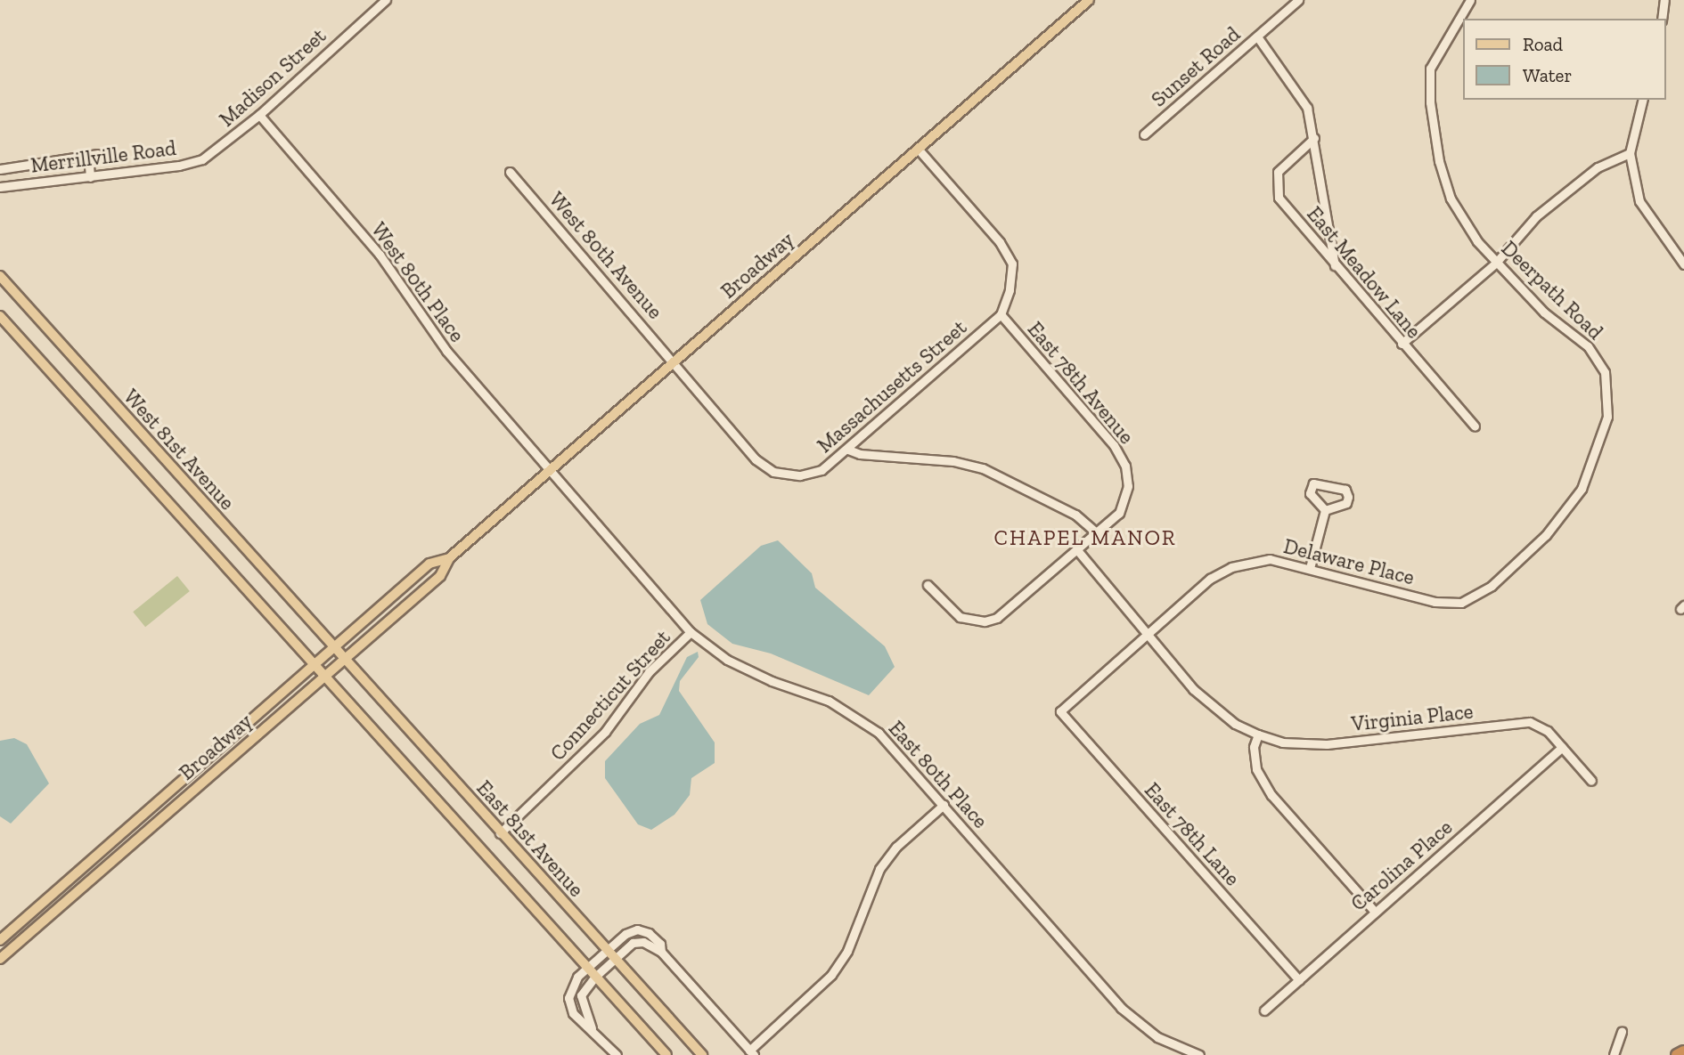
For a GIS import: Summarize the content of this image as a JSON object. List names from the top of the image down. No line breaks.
{"streets":{"main road":["Broadway","West 81st Avenue","East 81st Avenue"],"street":["Sunset Road","Madison Street","Merrillville Road","West 80th Avenue","East Meadow Lane","West 80th Place","Deerpath Road","East 78th Avenue","Massachusetts Street","Delaware Place","Connecticut Street","Virginia Place","East 80th Place","East 78th Lane","Carolina Place"]},"crossings":[["Madison Street","Merrillville Road"],["Madison Street","West 80th Place"],["West 80th Avenue","Broadway"],["West 80th Avenue","Massachusetts Street"],["Broadway","West 80th Place"],["Broadway","East 78th Avenue"],["Broadway","Massachusetts Street"],["Broadway","West 81st Avenue"],["Broadway","East 80th Place"],["Broadway","East 81st Avenue"],["West 80th Place","East 80th Place"],["Deerpath Road","Delaware Place"],["East 78th Avenue","Massachusetts Street"],["West 81st Avenue","East 81st Avenue"],["Delaware Place","Virginia Place"],["Delaware Place","East 78th Lane"],["Connecticut Street","East 80th Place"],["Connecticut Street","East 81st Avenue"],["Virginia Place","Carolina Place"],["East 78th Lane","Carolina Place"]],"districts":["CHAPEL MANOR"],"legend":["Road","Water"]}
